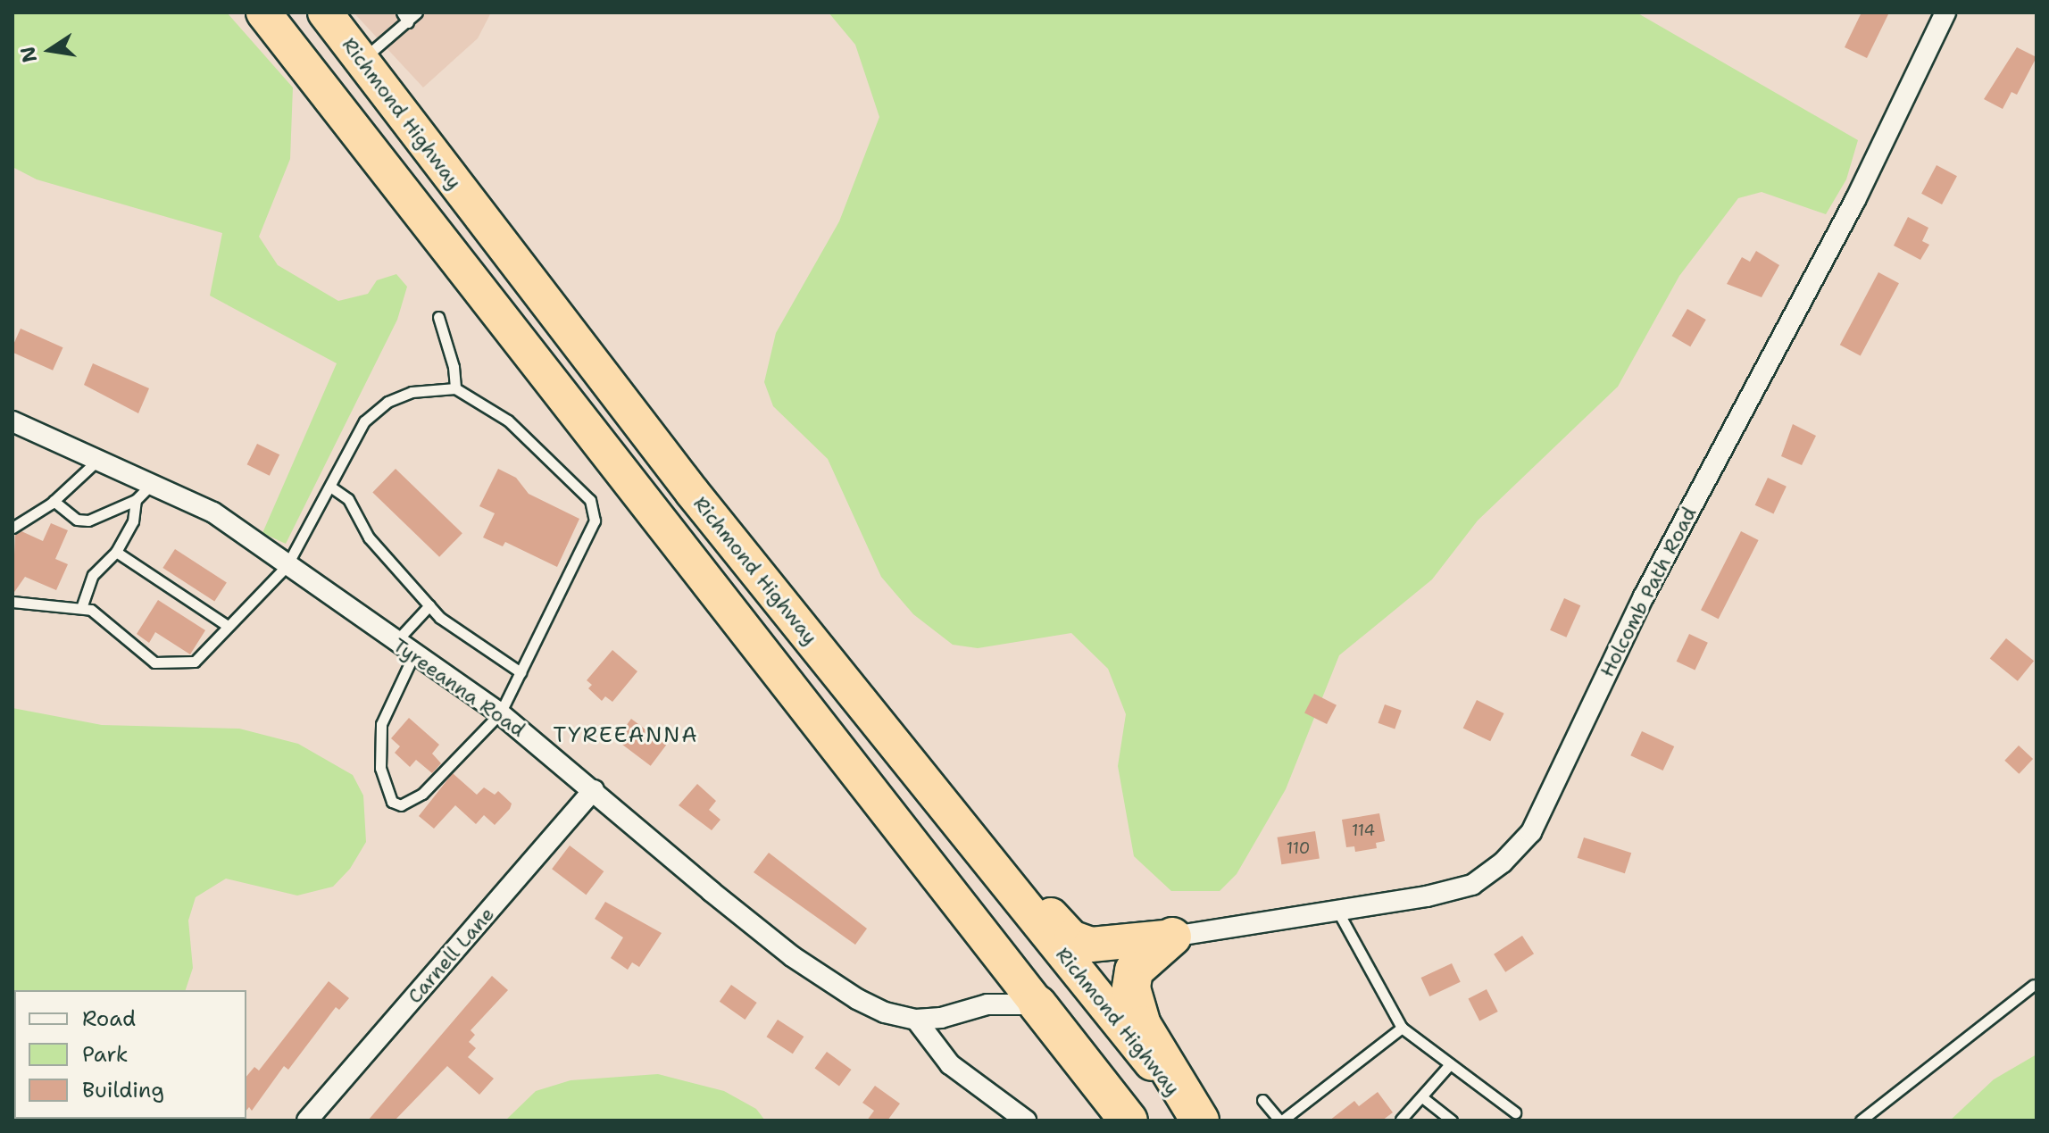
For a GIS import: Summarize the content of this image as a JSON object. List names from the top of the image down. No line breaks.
{"streets":{"highway":["Richmond Highway"],"street":["Holcomb Path Road","Tyreeanna Road","Carnell Lane"]},"crossings":[["Tyreeanna Road","Carnell Lane"]],"districts":["TYREEANNA"],"house_numbers":["114","110"],"legend":["Road","Park","Building"],"north":"left"}
